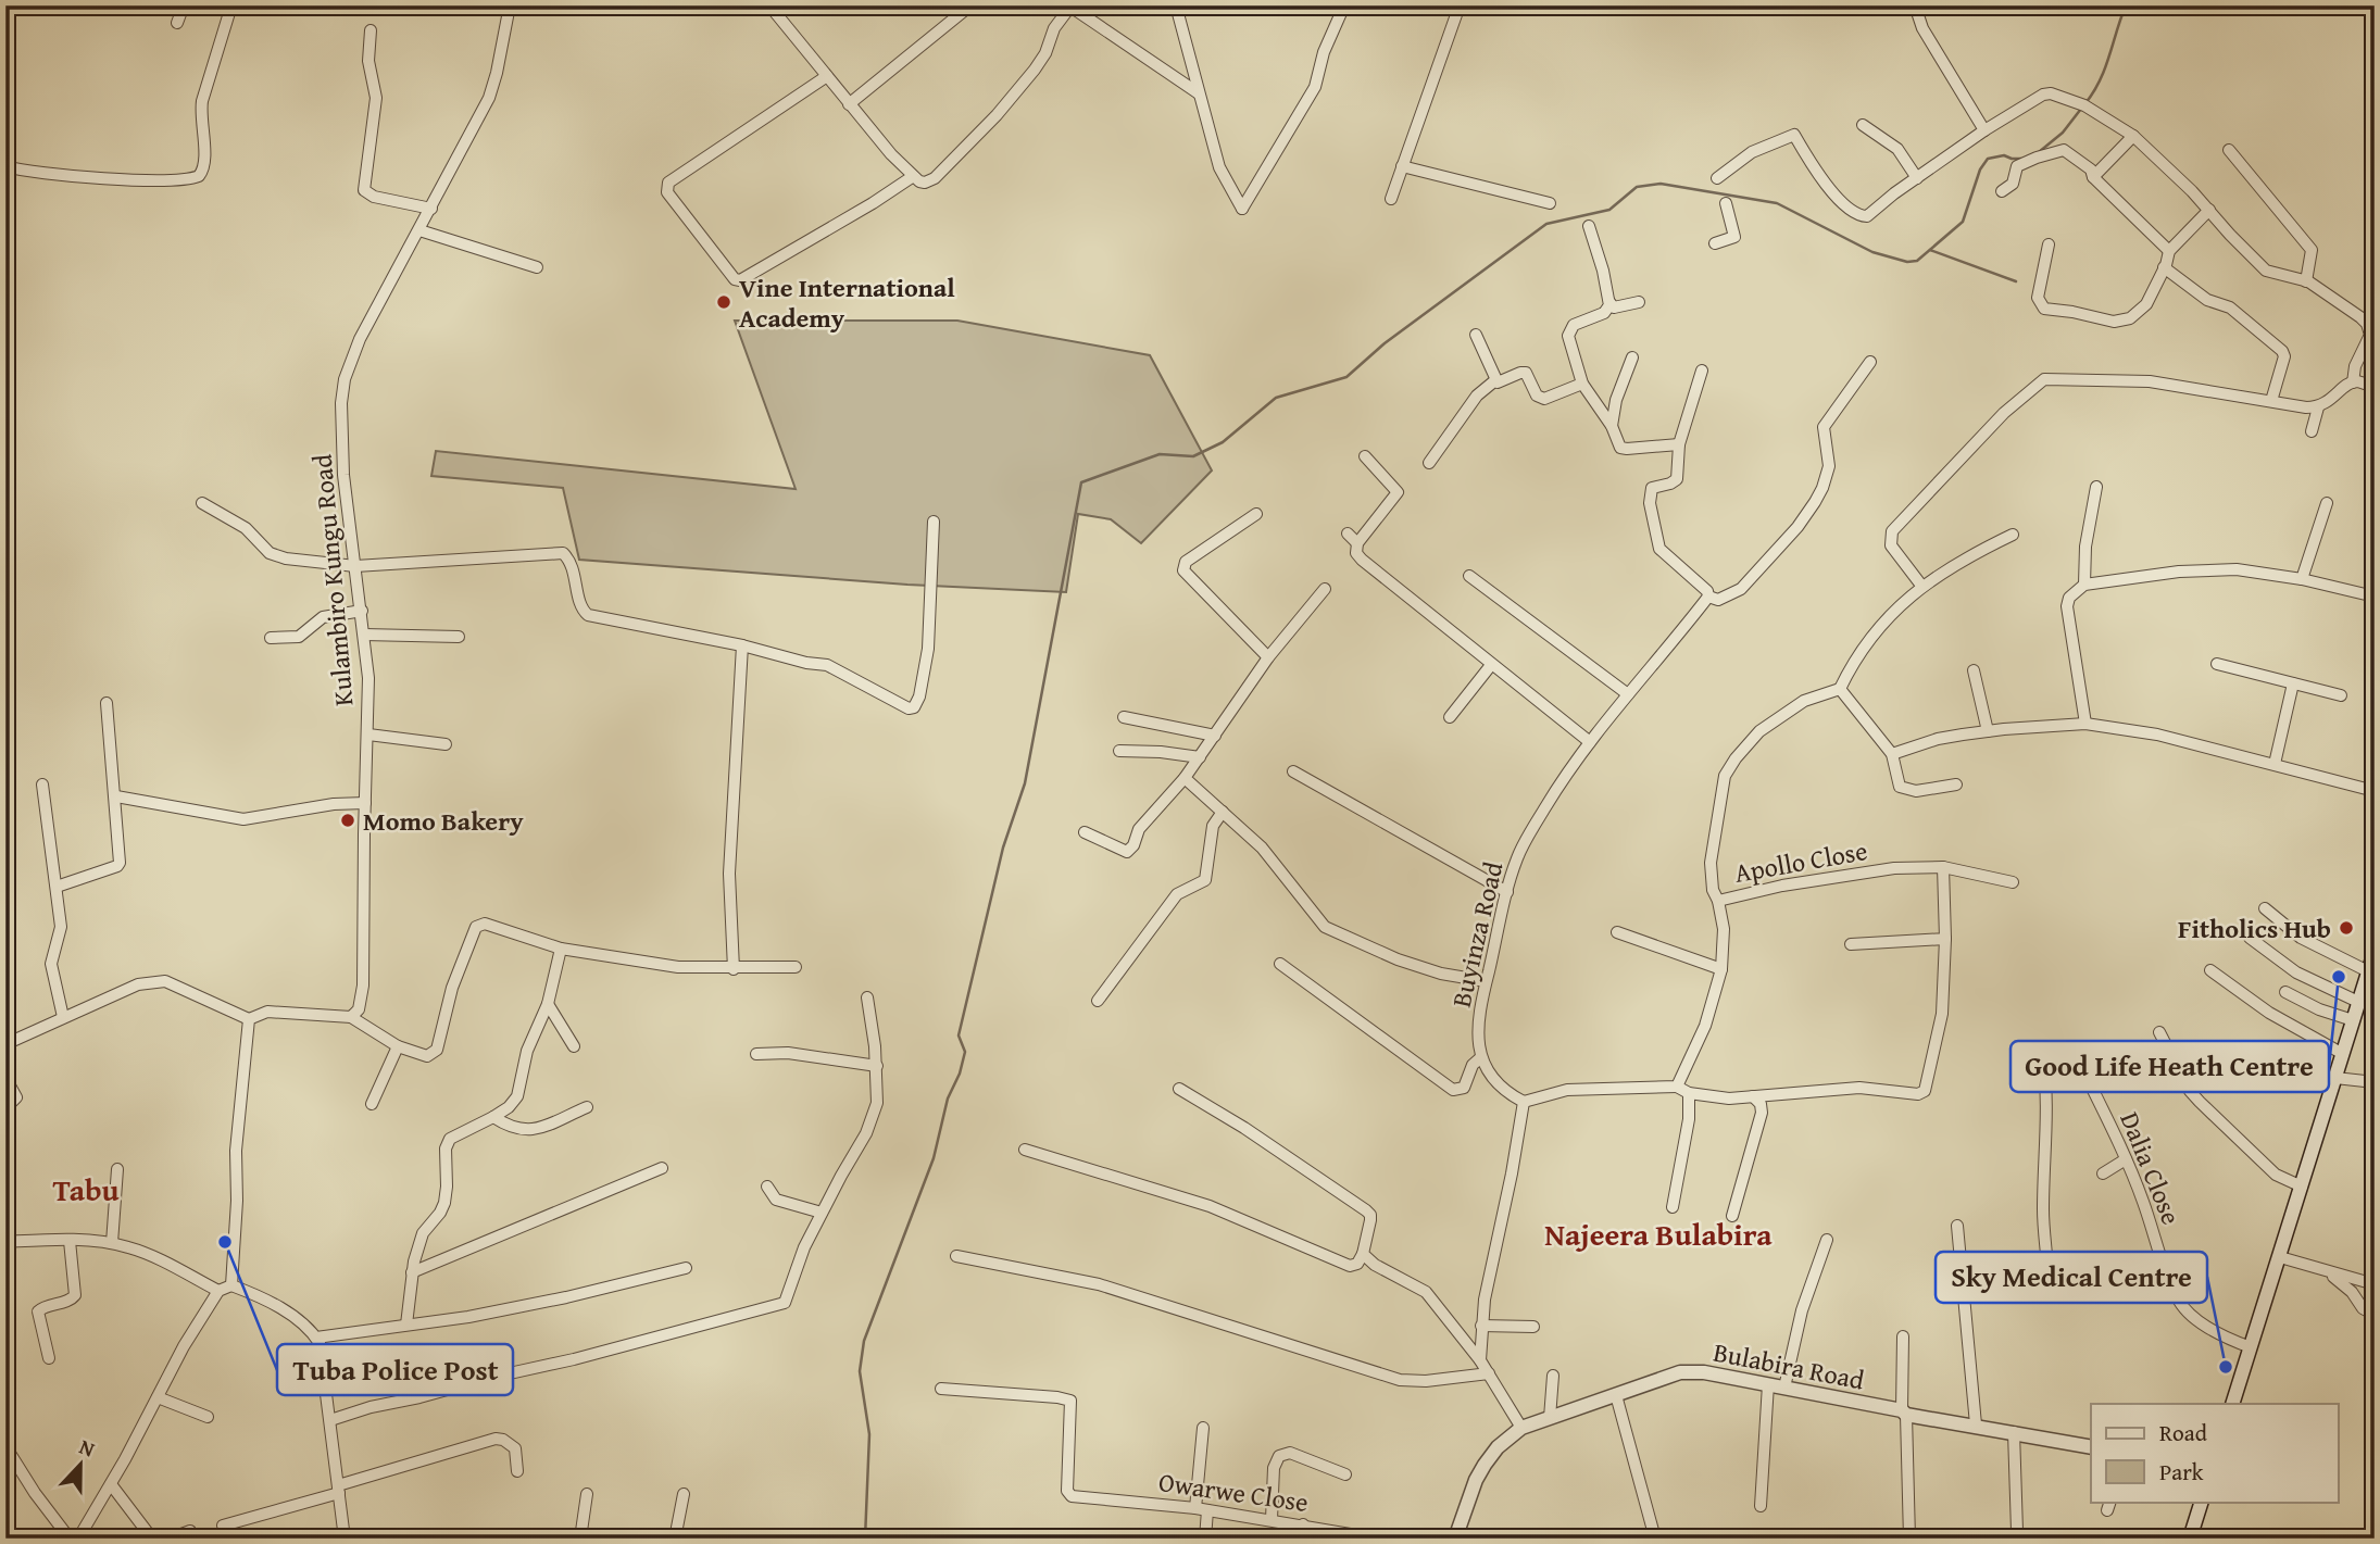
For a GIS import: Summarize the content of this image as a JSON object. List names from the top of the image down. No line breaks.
{"streets":{"street":["Kulambiro Kungu Road","Apollo Close","Buyinza Road","Dalia Close","Bulabira Road","Owarwe Close"]},"districts":["Tabu","Najeera Bulabira"],"places":["Vine International Academy","Momo Bakery","Fitholics Hub","Good Life Heath Centre","Tuba Police Post","Sky Medical Centre"],"legend":["Road","Park"],"north":"top"}
